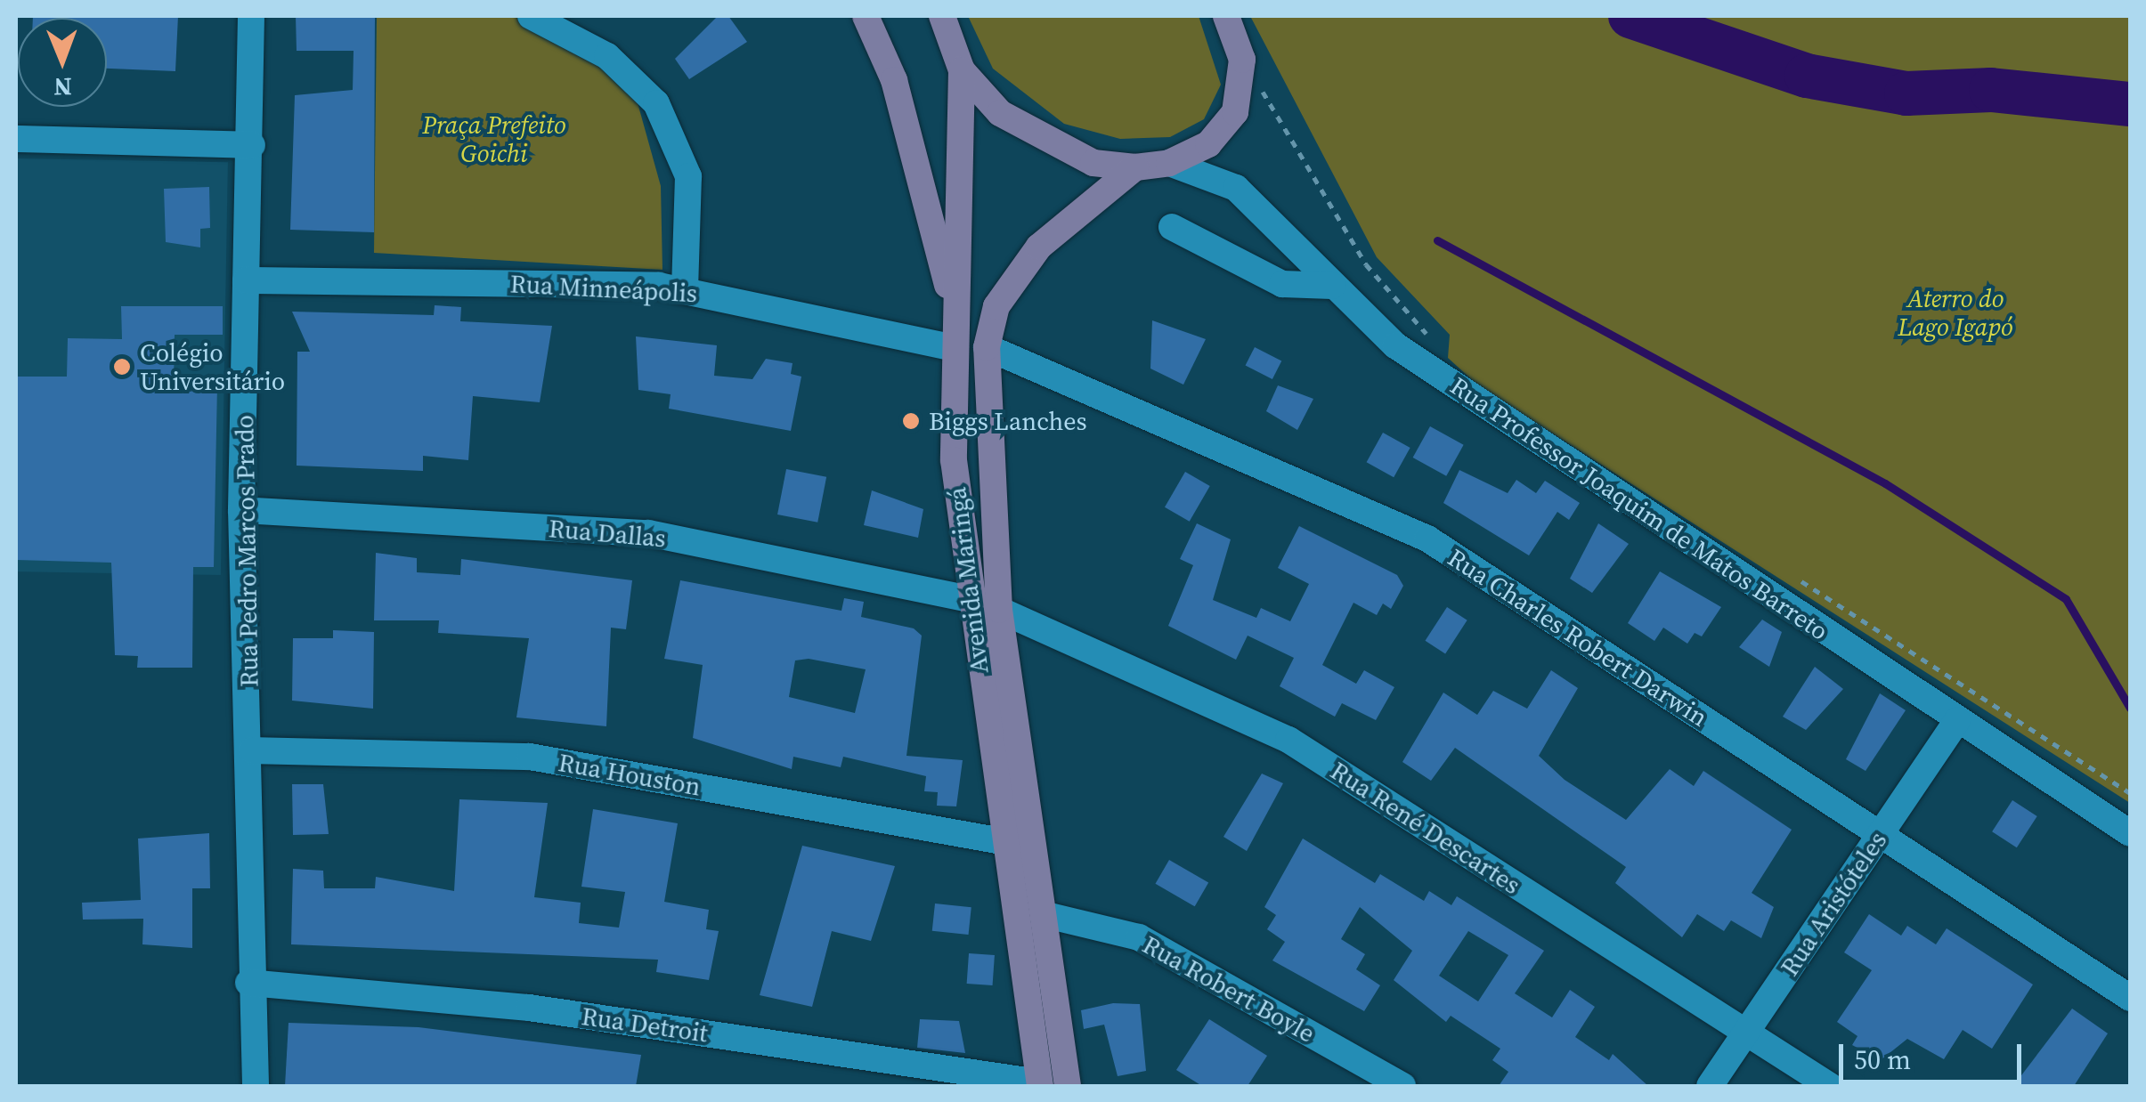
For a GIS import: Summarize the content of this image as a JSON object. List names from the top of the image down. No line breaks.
{"streets":{"main road":["Avenida Maringá"],"street":["Rua Minneápolis","Rua Professor Joaquim de Matos Barreto","Rua Dallas","Rua Pedro Marcos Prado","Rua Charles Robert Darwin","Rua Houston","Rua René Descartes","Rua Aristóteles","Rua Robert Boyle","Rua Detroit"]},"crossings":[["Rua Minneápolis","Rua Pedro Marcos Prado"],["Rua Minneápolis","Avenida Maringá"],["Rua Professor Joaquim de Matos Barreto","Avenida Maringá"],["Rua Professor Joaquim de Matos Barreto","Rua Aristóteles"],["Rua Dallas","Rua Pedro Marcos Prado"],["Rua Dallas","Avenida Maringá"],["Rua Pedro Marcos Prado","Rua Houston"],["Rua Pedro Marcos Prado","Rua Detroit"],["Avenida Maringá","Rua Charles Robert Darwin"],["Avenida Maringá","Rua Houston"],["Avenida Maringá","Rua René Descartes"],["Avenida Maringá","Rua Robert Boyle"],["Avenida Maringá","Rua Detroit"],["Rua Charles Robert Darwin","Rua Aristóteles"],["Rua René Descartes","Rua Aristóteles"]],"parks":["Praça Prefeito Goichi","Aterro do Lago Igapó"],"places":["Colégio Universitário","Biggs Lanches"],"scale_bar":"50 m","north":"bottom"}
